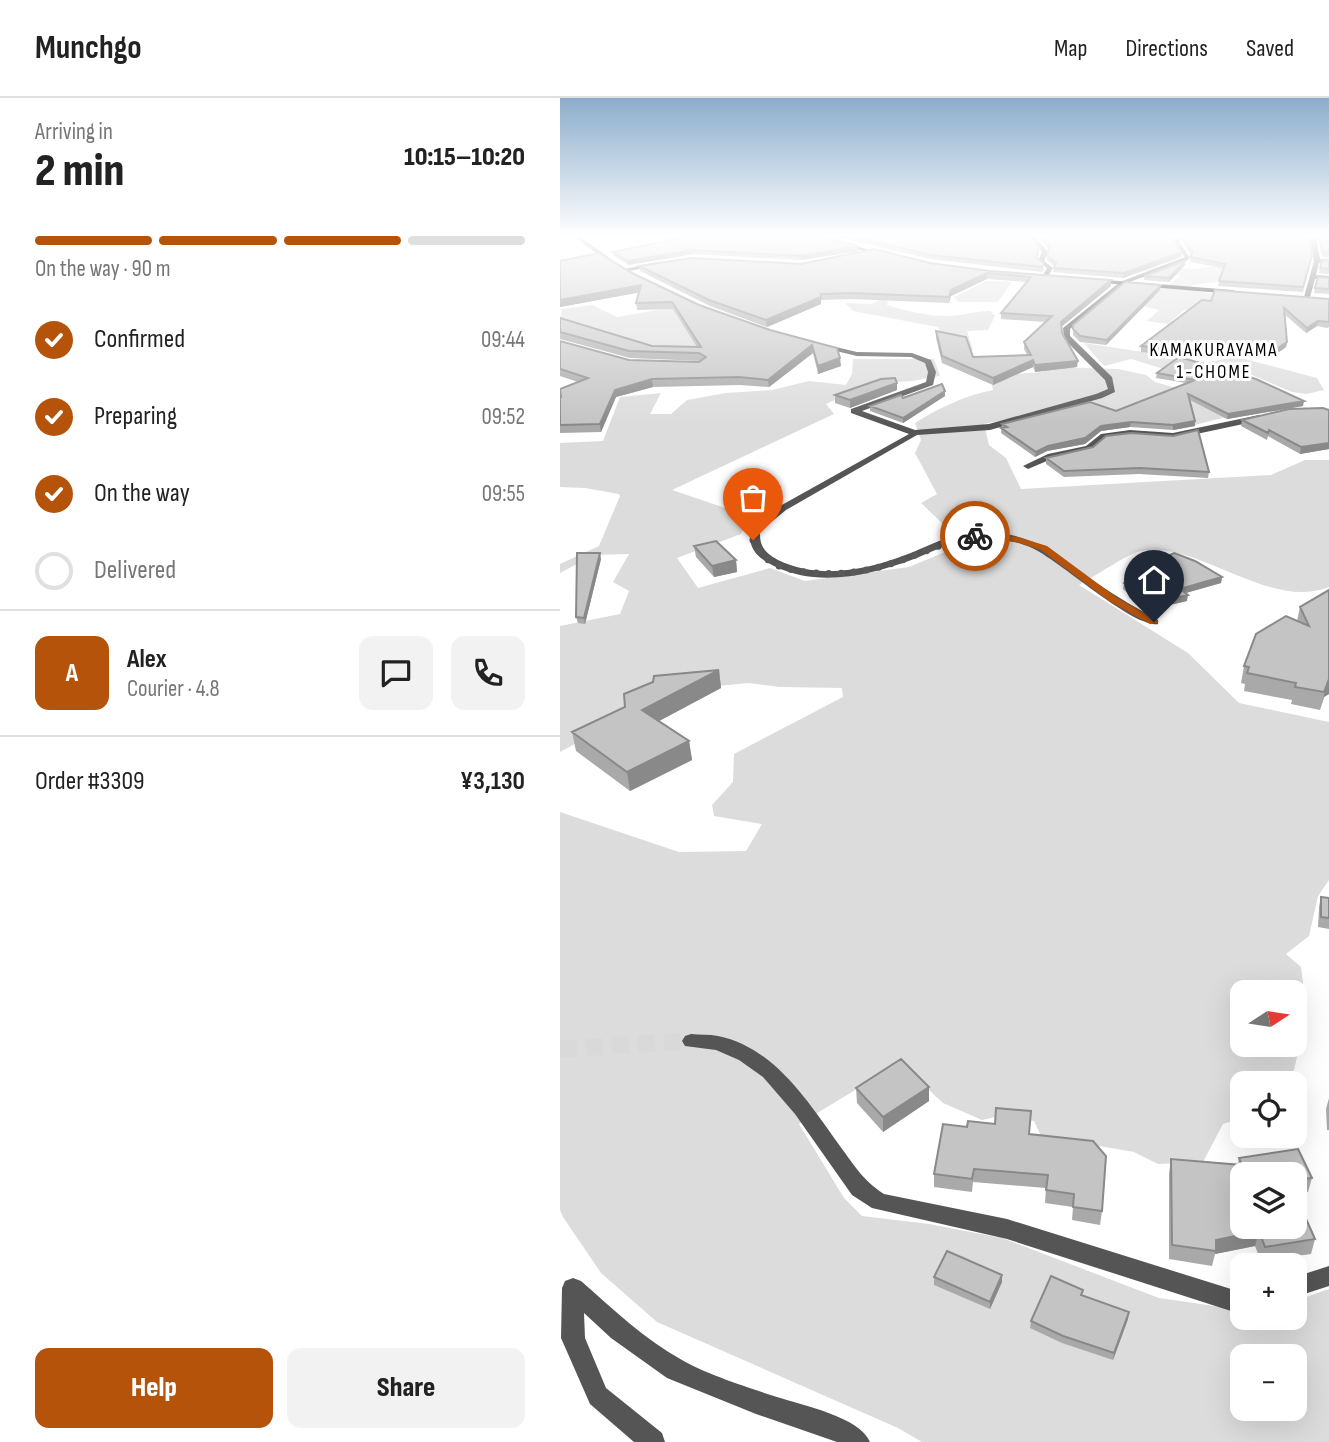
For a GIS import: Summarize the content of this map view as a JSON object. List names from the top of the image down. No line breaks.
{"districts":["KAMAKURAYAMA 1-CHOME"],"north":"right","page":{"header":"Munchgo","nav":["Map","Directions","Saved"],"heading":["2 min","Arriving in","10:15–10:20"],"panel":["Alex","Courier · 4.8","Order #3309","¥3,130"],"bar":"On the way · 90 m","list":[["Confirmed","09:44"],["Preparing","09:52"],["On the way","09:55"],"Delivered"],"round":"A","map_buttons":["+","−"],"buttons":["Help","Share"]}}
